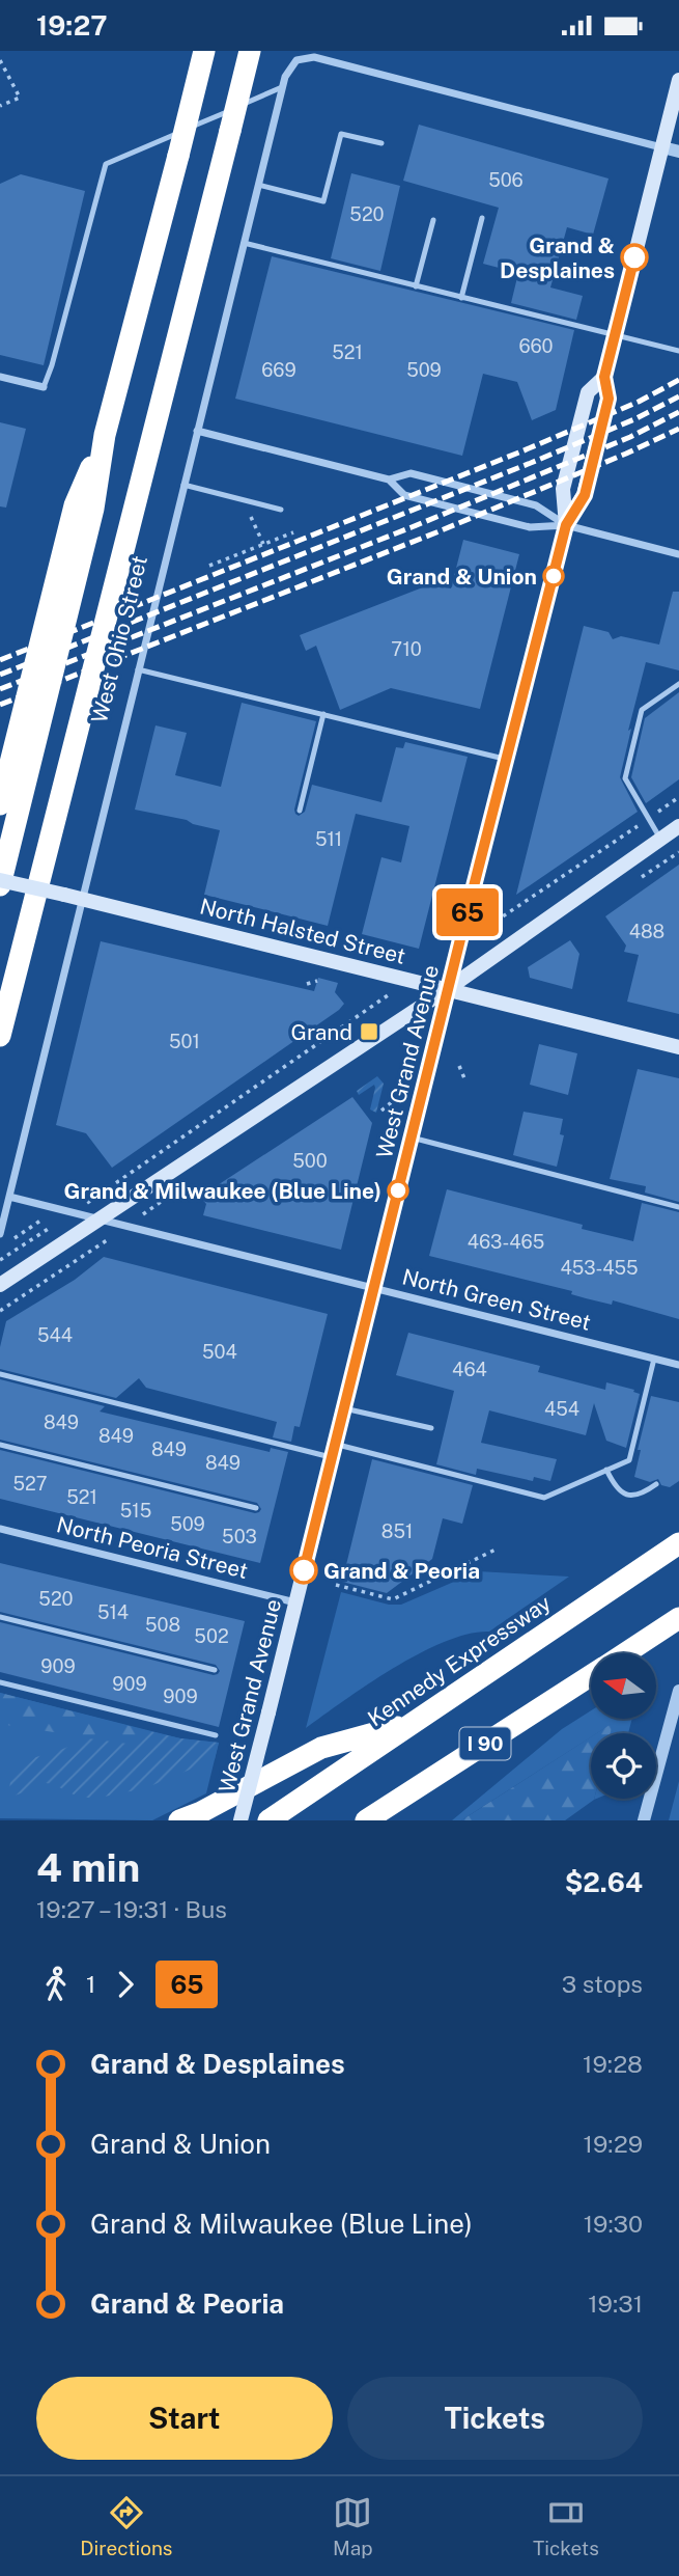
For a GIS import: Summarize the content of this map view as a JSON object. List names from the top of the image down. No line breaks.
{"streets":{"highway":["West Ohio Street","Kennedy Expressway","I 90"],"main road":["North Halsted Street","West Grand Avenue"],"street":["North Green Street","North Peoria Street"]},"crossings":[["West Ohio Street","North Halsted Street"],["West Ohio Street","West Grand Avenue"],["West Ohio Street","North Green Street"],["North Halsted Street","West Grand Avenue"],["West Grand Avenue","North Green Street"],["West Grand Avenue","North Peoria Street"]],"places":{"other":["Grand & Desplaines","Grand & Union","Grand & Milwaukee (Blue Line)","Grand & Peoria"],"transit":["Grand"]},"lines":["bus line 65"],"house_numbers":["506","520","660","521","669","509","710","511","488","501","500","463-465","453-455","544","504","464","454","849","849","849","849","527","521","515","509","851","503","520","514","508","502","909","909","909"],"north":"left","page":{"status":"19:27","on_map":"65","heading":["4 min","19:27 – 19:31 · Bus","$2.64"],"legs":["1","65","3 stops"],"list":[{"name":"Grand & Desplaines","value":"19:28"},{"name":"Grand & Union","value":"19:29"},{"name":"Grand & Milwaukee (Blue Line)","value":"19:30"},{"name":"Grand & Peoria","value":"19:31"}],"buttons":["Start","Tickets"],"tabs":["Directions","Map","Tickets"]}}
